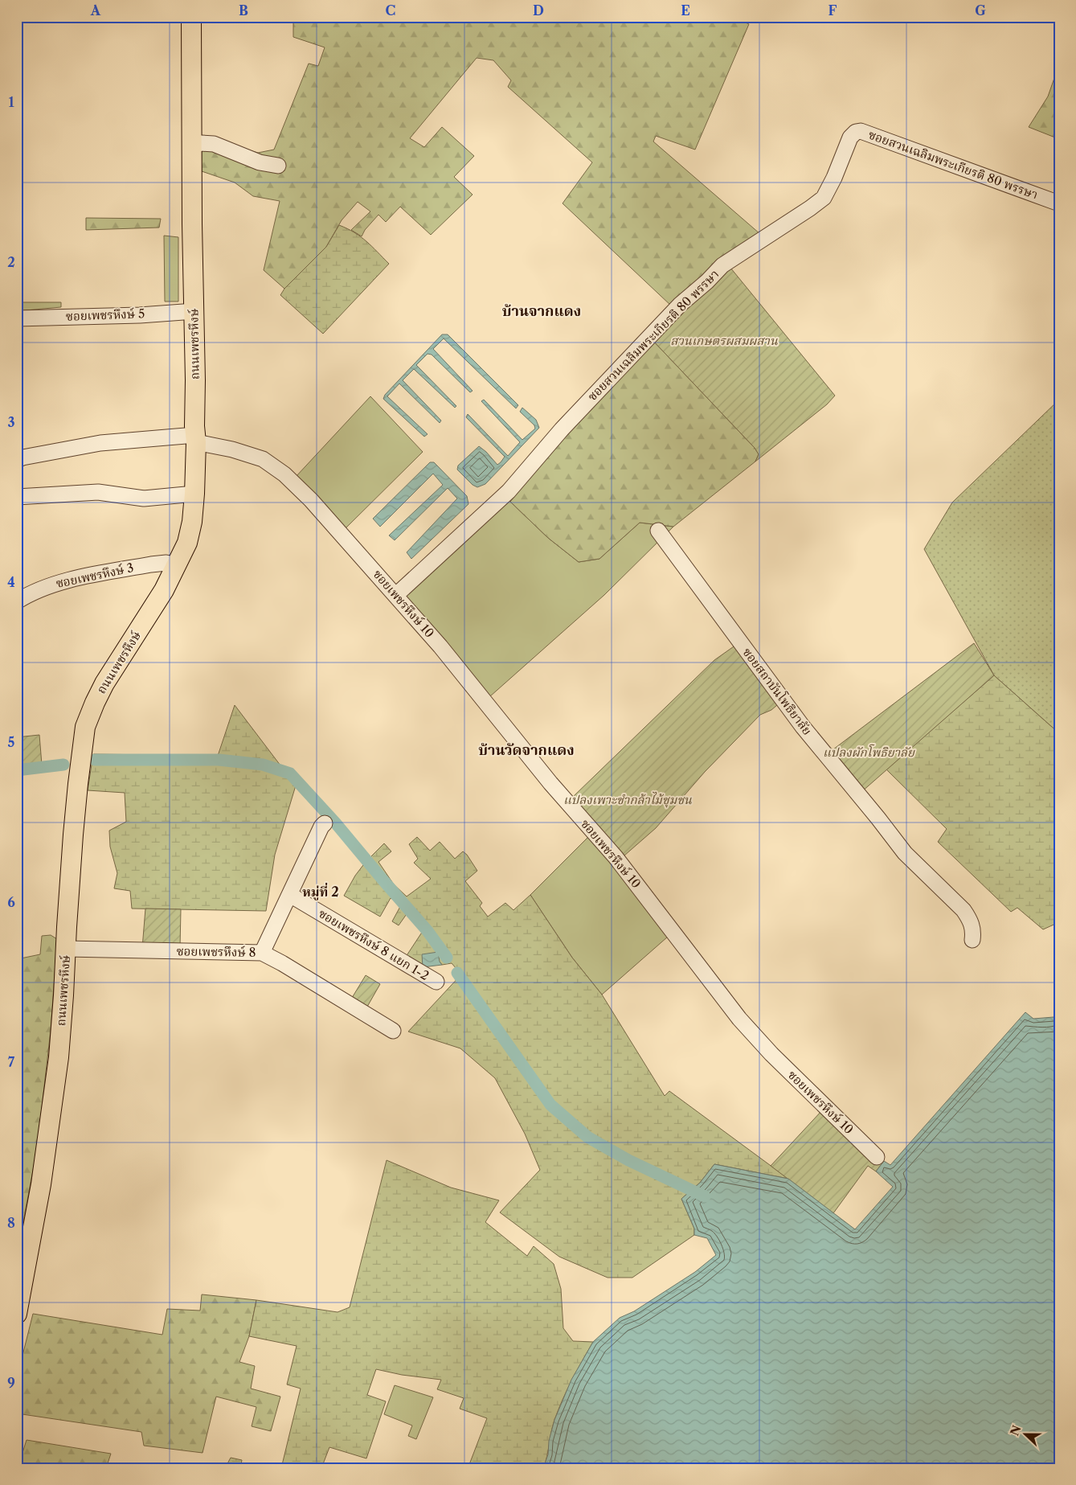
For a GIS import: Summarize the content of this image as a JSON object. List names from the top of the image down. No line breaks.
{"streets":{"main road":["ถนนเพชรหึงษ์"],"street":["ซอยสวนเฉลิมพระเกียรติ 80 พรรษา","ซอยเพชรหึงษ์ 5","ซอยเพชรหึงษ์ 3","ซอยเพชรหึงษ์ 10","ซอยสถาบันโพธิยาลัย","ซอยเพชรหึงษ์ 8 แยก 1-2","ซอยเพชรหึงษ์ 8"]},"crossings":[["ซอยสวนเฉลิมพระเกียรติ 80 พรรษา","ซอยเพชรหึงษ์ 10"],["ซอยเพชรหึงษ์ 5","ถนนเพชรหึงษ์"],["ถนนเพชรหึงษ์","ซอยเพชรหึงษ์ 3"],["ถนนเพชรหึงษ์","ซอยเพชรหึงษ์ 10"],["ถนนเพชรหึงษ์","ซอยเพชรหึงษ์ 8"]],"districts":["บ้านจากแดง","บ้านวัดจากแดง","หมู่ที่ 2"],"parks":["สวนเกษตรผสมผสาน","แปลงผักโพธิยาลัย","แปลงเพาะชำกล้าไม้ชุมชน"],"north":"left","grid":{"columns":["A","B","C","D","E","F","G"],"rows":["1","2","3","4","5","6","7","8","9"]}}
